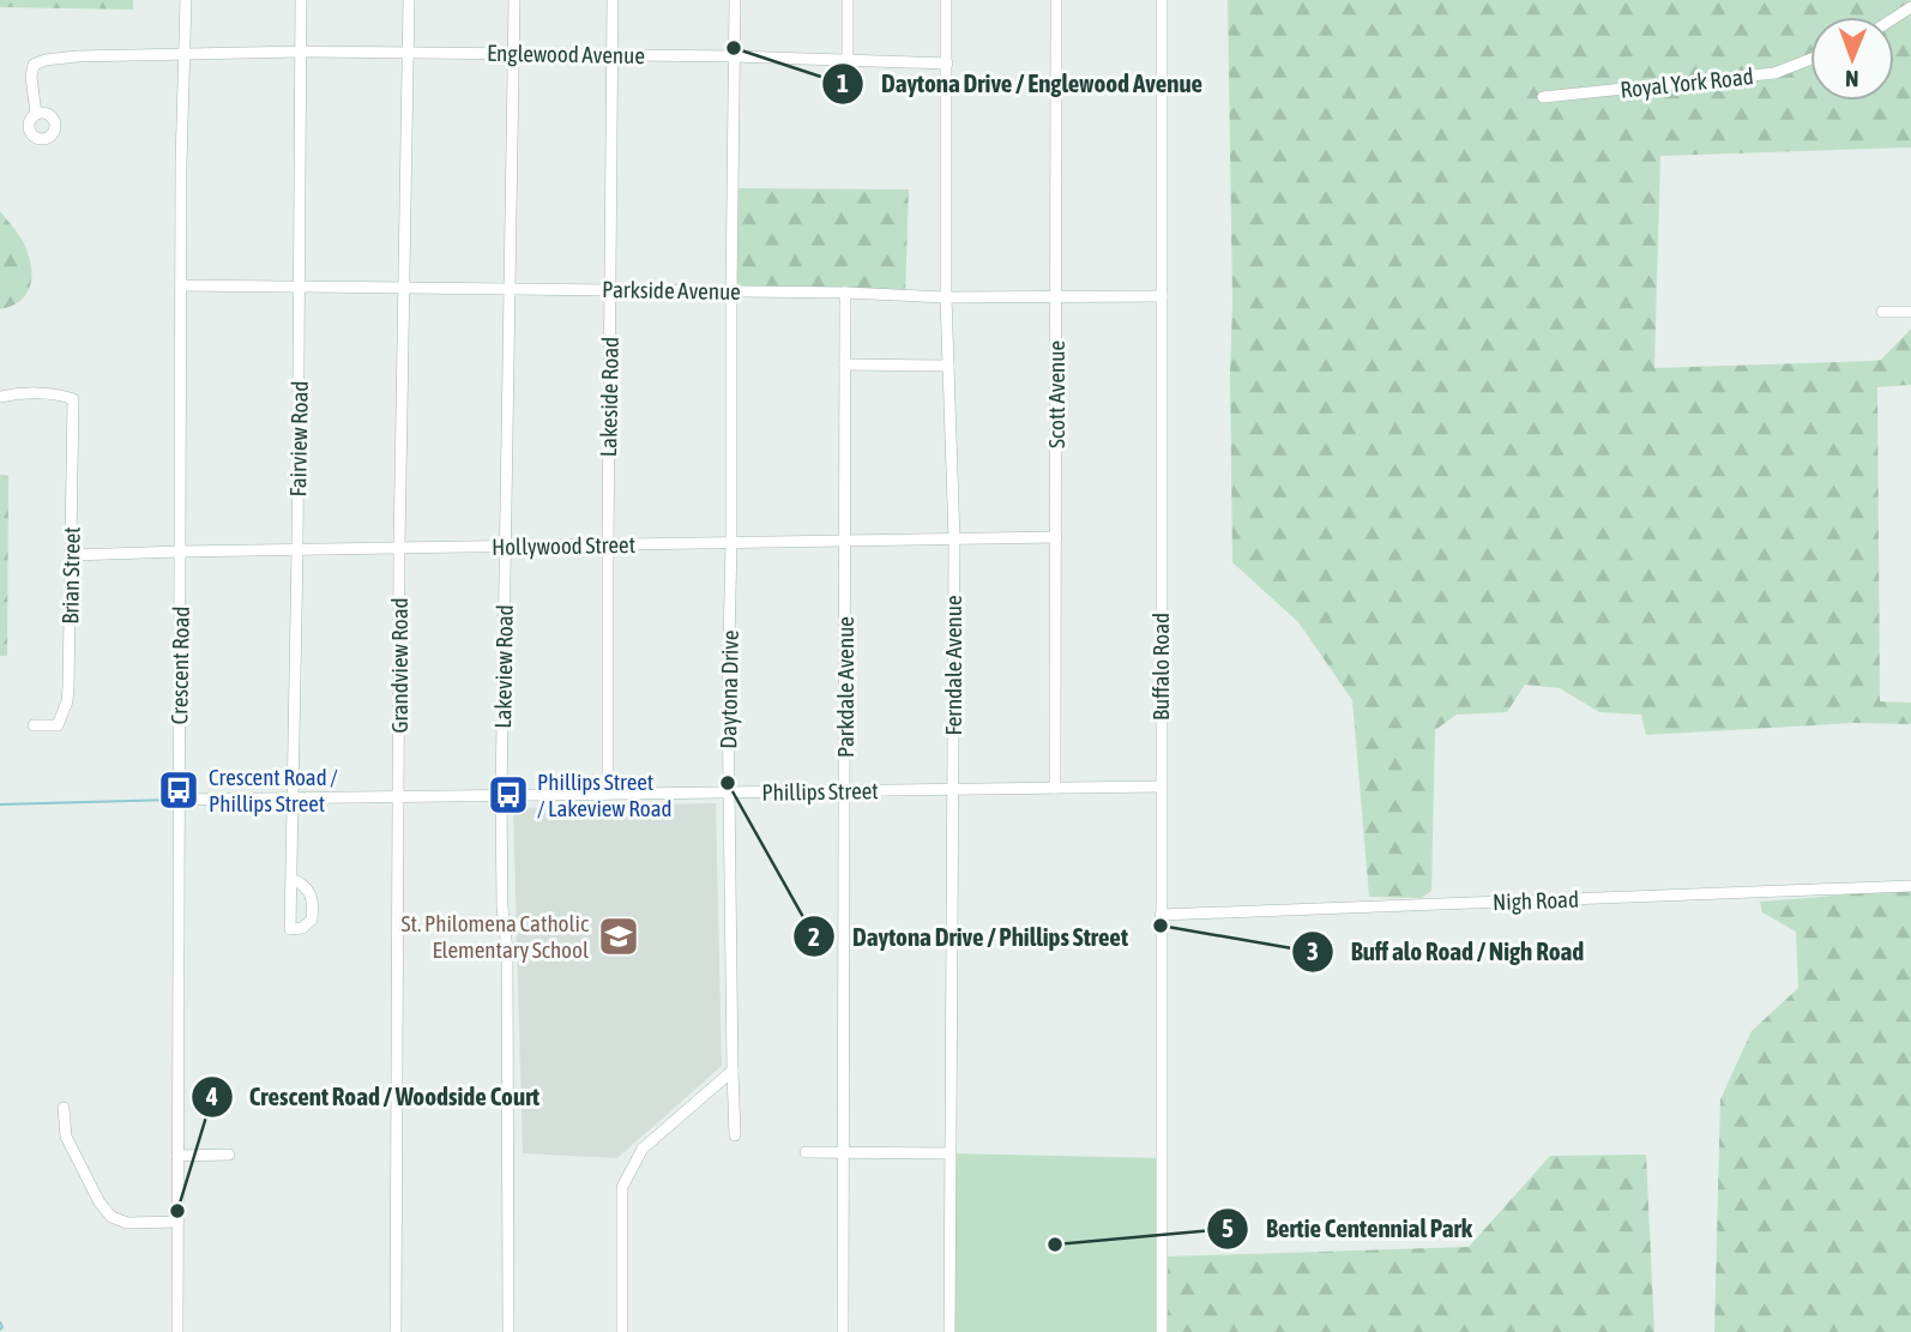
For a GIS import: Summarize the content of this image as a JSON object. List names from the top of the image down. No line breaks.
{"streets":{"street":["Englewood Avenue","Royal York Road","Parkside Avenue","Scott Avenue","Lakeside Road","Fairview Road","Hollywood Street","Brian Street","Crescent Road","Grandview Road","Ferndale Avenue","Lakeview Road","Buffalo Road","Parkdale Avenue","Daytona Drive","Phillips Street","Nigh Road"]},"crossings":[["Englewood Avenue","Lakeside Road"],["Englewood Avenue","Fairview Road"],["Englewood Avenue","Crescent Road"],["Englewood Avenue","Grandview Road"],["Englewood Avenue","Ferndale Avenue"],["Englewood Avenue","Lakeview Road"],["Englewood Avenue","Daytona Drive"],["Parkside Avenue","Scott Avenue"],["Parkside Avenue","Lakeside Road"],["Parkside Avenue","Fairview Road"],["Parkside Avenue","Crescent Road"],["Parkside Avenue","Grandview Road"],["Parkside Avenue","Ferndale Avenue"],["Parkside Avenue","Lakeview Road"],["Parkside Avenue","Buffalo Road"],["Parkside Avenue","Parkdale Avenue"],["Parkside Avenue","Daytona Drive"],["Scott Avenue","Hollywood Street"],["Scott Avenue","Phillips Street"],["Lakeside Road","Hollywood Street"],["Lakeside Road","Phillips Street"],["Fairview Road","Hollywood Street"],["Fairview Road","Phillips Street"],["Hollywood Street","Brian Street"],["Hollywood Street","Crescent Road"],["Hollywood Street","Grandview Road"],["Hollywood Street","Ferndale Avenue"],["Hollywood Street","Lakeview Road"],["Hollywood Street","Parkdale Avenue"],["Hollywood Street","Daytona Drive"],["Crescent Road","Phillips Street"],["Grandview Road","Phillips Street"],["Ferndale Avenue","Phillips Street"],["Lakeview Road","Phillips Street"],["Buffalo Road","Phillips Street"],["Buffalo Road","Nigh Road"],["Parkdale Avenue","Phillips Street"],["Daytona Drive","Phillips Street"]],"places":{"other":["Daytona Drive / Englewood Avenue","Daytona Drive / Phillips Street","Buff alo Road / Nigh Road","Crescent Road / Woodside Court","Bertie Centennial Park"],"bus stop":["Crescent Road / Phillips Street","Phillips Street / Lakeview Road"],"school or university":["St. Philomena Catholic Elementary School"]},"north":"bottom"}
